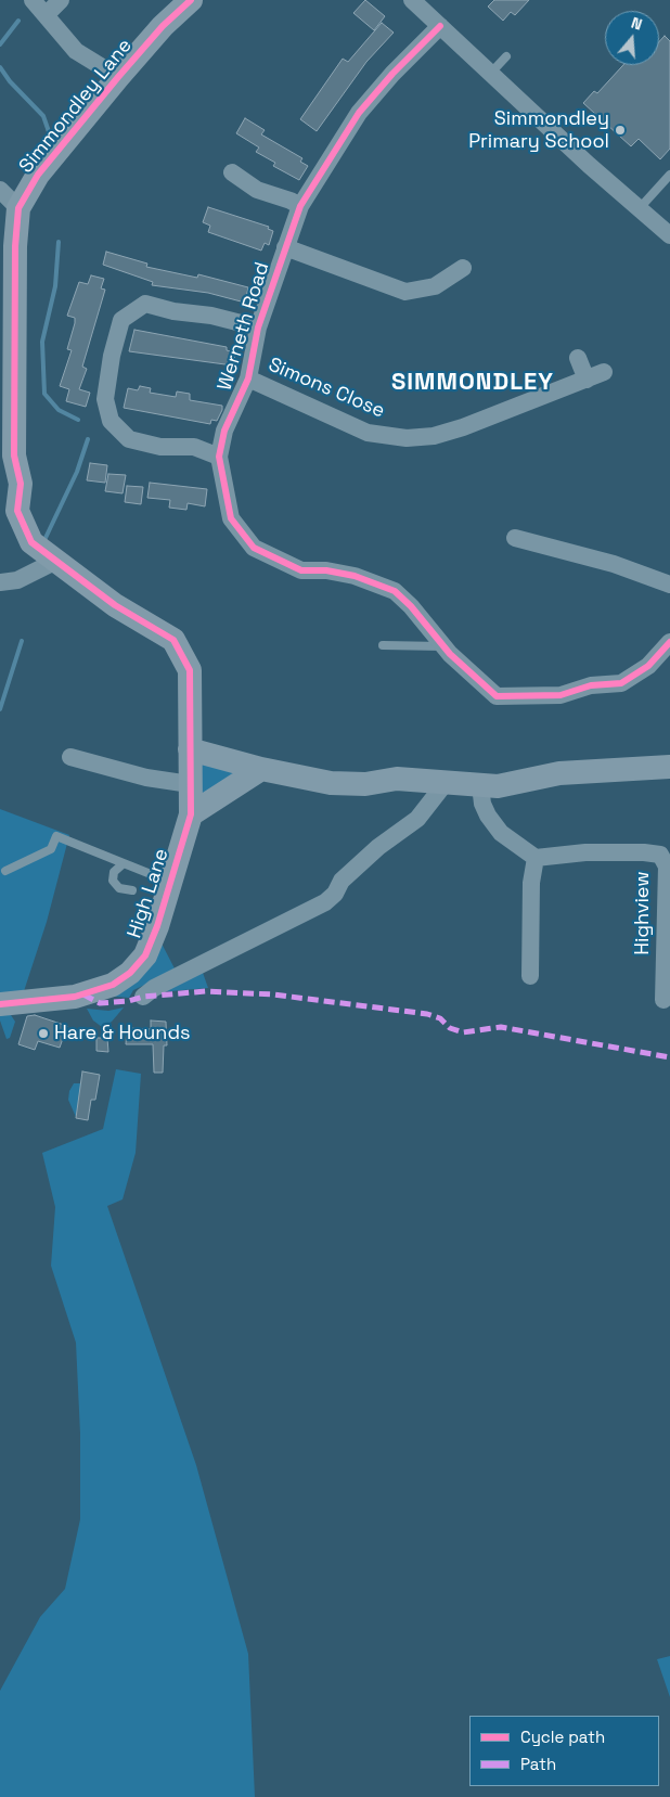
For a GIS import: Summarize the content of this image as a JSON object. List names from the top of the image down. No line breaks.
{"streets":{"street":["Simmondley Lane","Werneth Road","Simons Close","High Lane","Highview"]},"crossings":[["Simmondley Lane","High Lane"],["Werneth Road","Simons Close"]],"districts":["SIMMONDLEY"],"places":["Simmondley Primary School","Hare & Hounds"],"legend":["Cycle path","Path"],"north":"top"}
